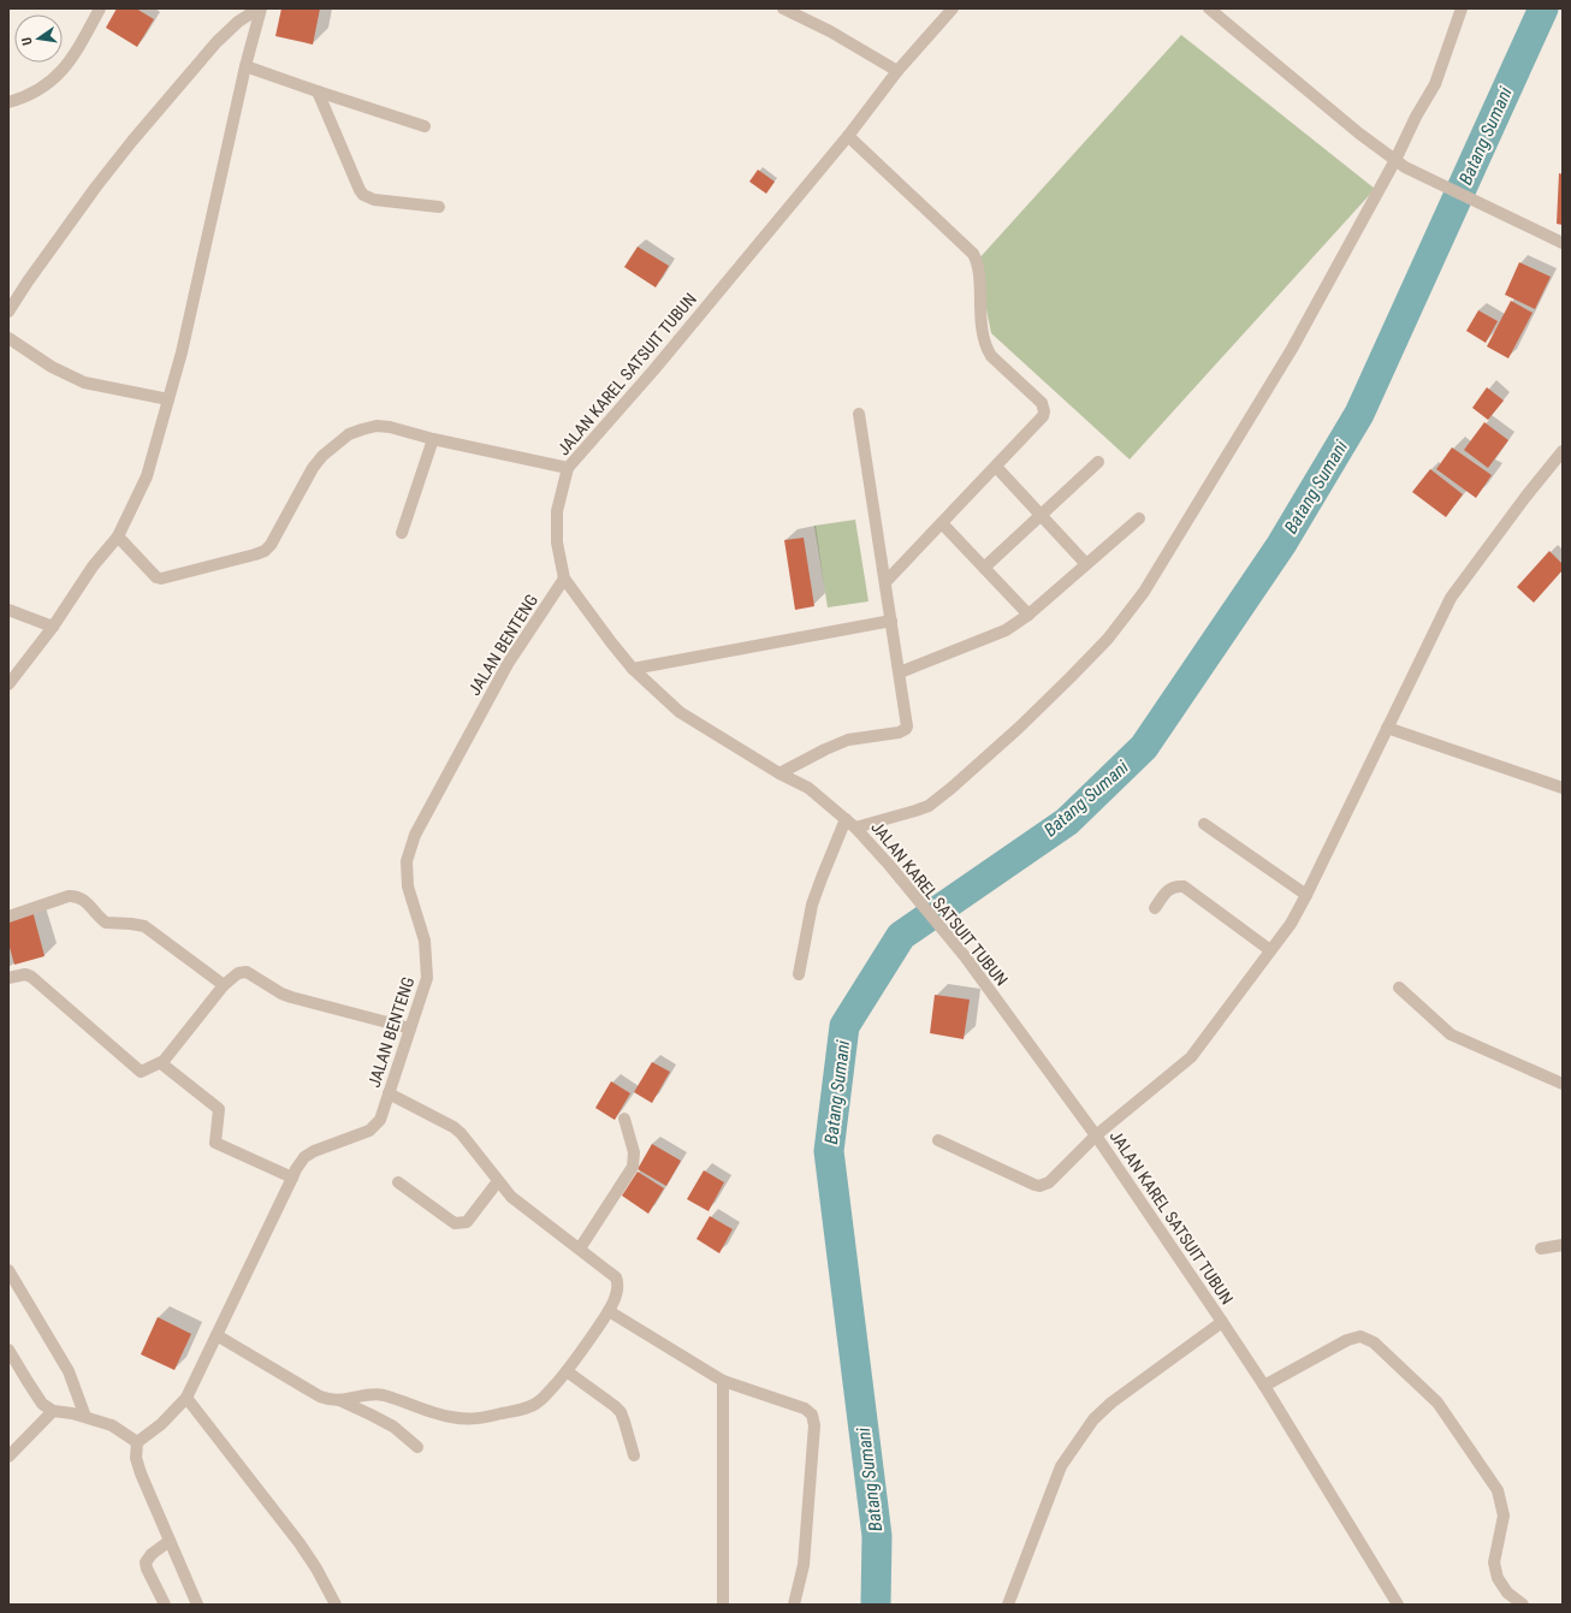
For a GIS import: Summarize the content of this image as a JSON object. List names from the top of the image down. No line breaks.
{"streets":{"street":["JALAN KAREL SATSUIT TUBUN","JALAN BENTENG"]},"crossings":[["JALAN KAREL SATSUIT TUBUN","JALAN BENTENG"]],"water":["Batang Sumani"],"north":"left"}
